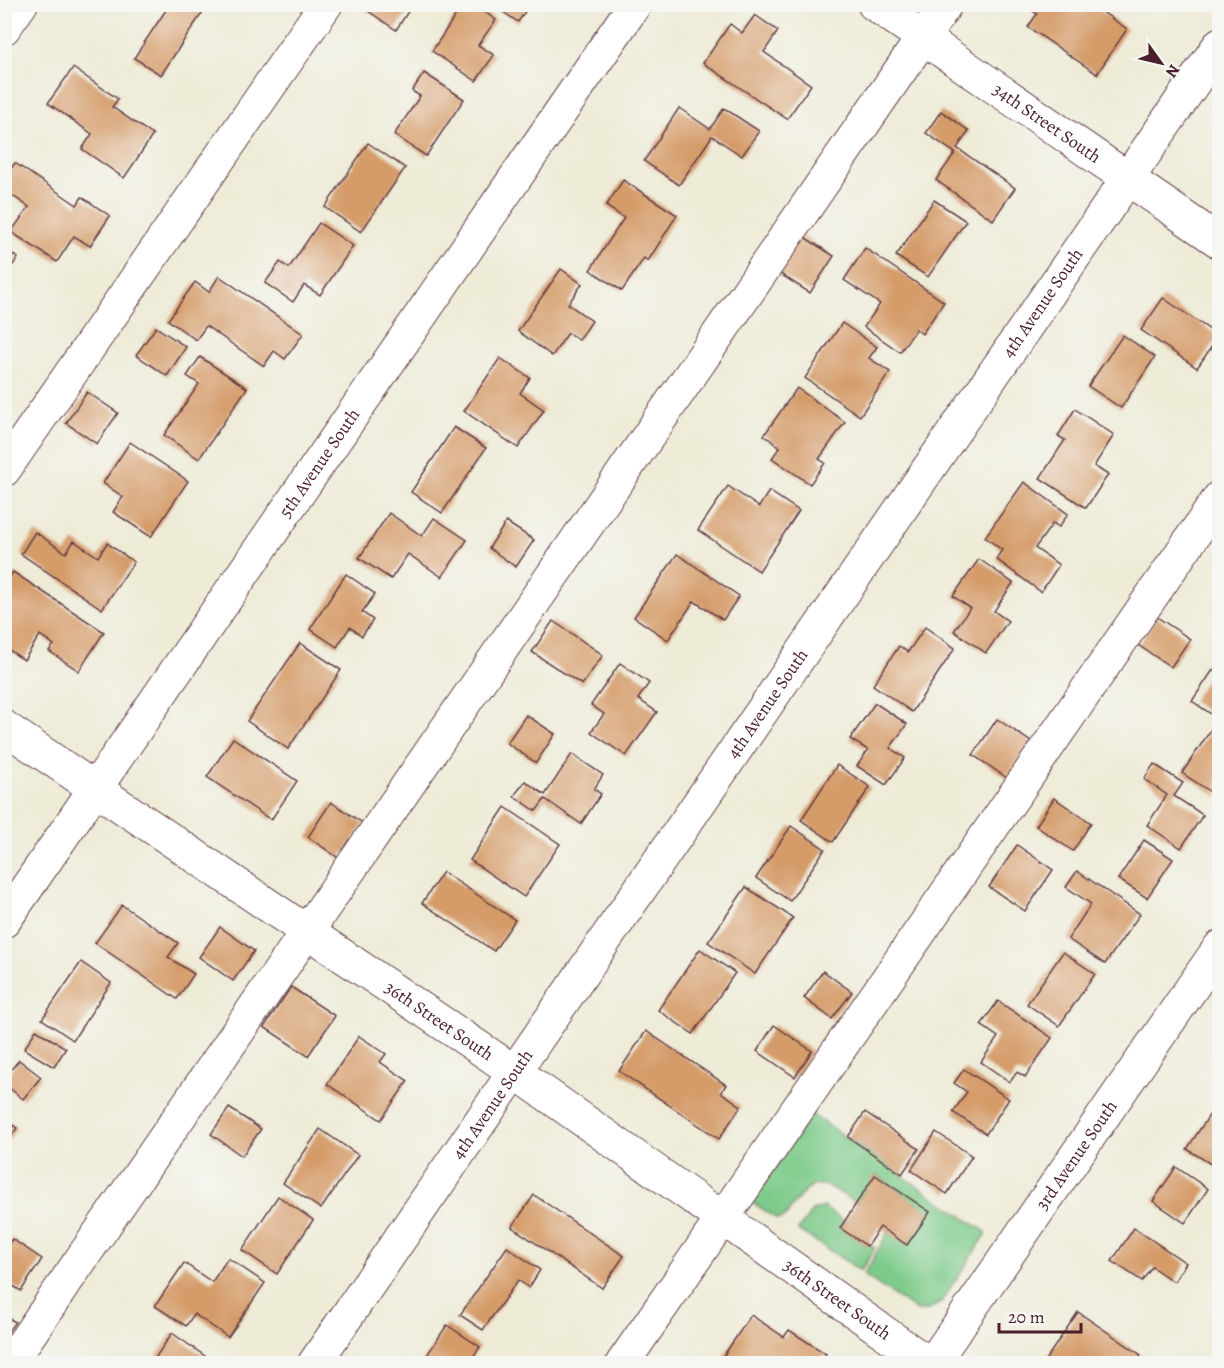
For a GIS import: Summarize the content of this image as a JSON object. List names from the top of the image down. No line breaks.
{"streets":{"street":["34th Street South","4th Avenue South","5th Avenue South","36th Street South","3rd Avenue South"]},"crossings":[["34th Street South","4th Avenue South"],["4th Avenue South","36th Street South"],["5th Avenue South","36th Street South"],["36th Street South","3rd Avenue South"]],"scale_bar":"20 m","north":"bottom right"}
